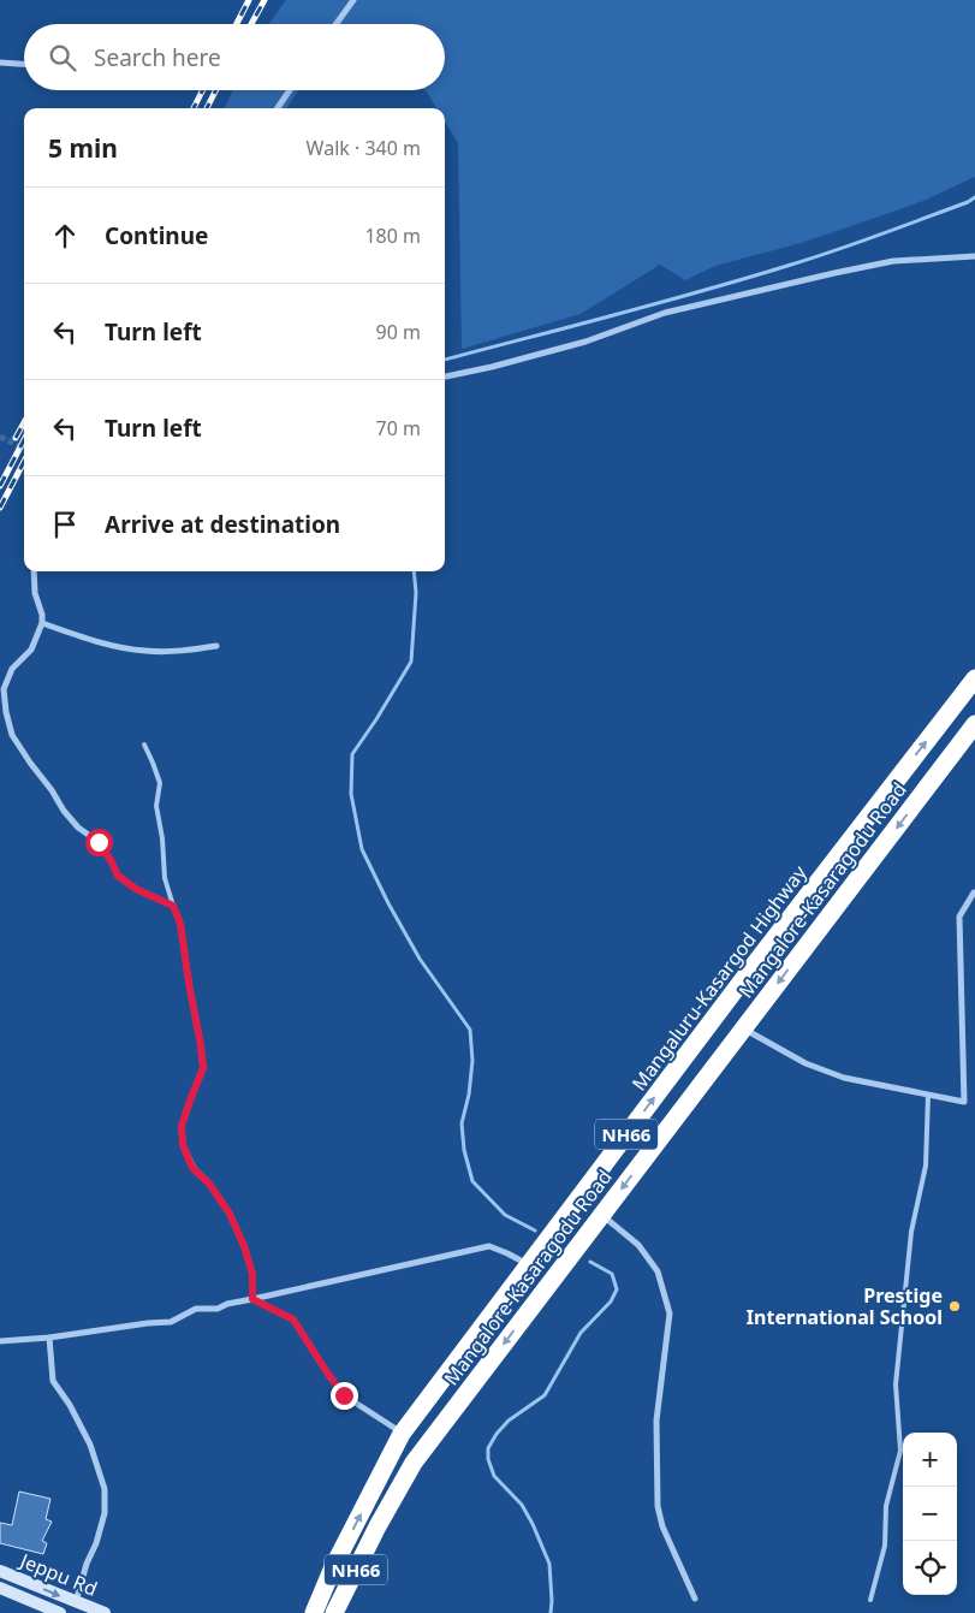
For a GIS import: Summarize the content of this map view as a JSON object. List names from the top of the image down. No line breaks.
{"streets":{"highway":["Mangalore-Kasaragodu Road","Mangaluru-Kasargod Highway","NH66"],"street":["Jeppu Rd"]},"one_way":["Mangalore-Kasaragodu Road","Mangaluru-Kasargod Highway"],"places":["Prestige International School"],"page":{"search":"Search here","heading":["5 min","Walk · 340 m"],"list":[["Continue","180 m"],["Turn left","90 m"],["Turn left","70 m"],"Arrive at destination"],"map_buttons":["+","−"]}}
